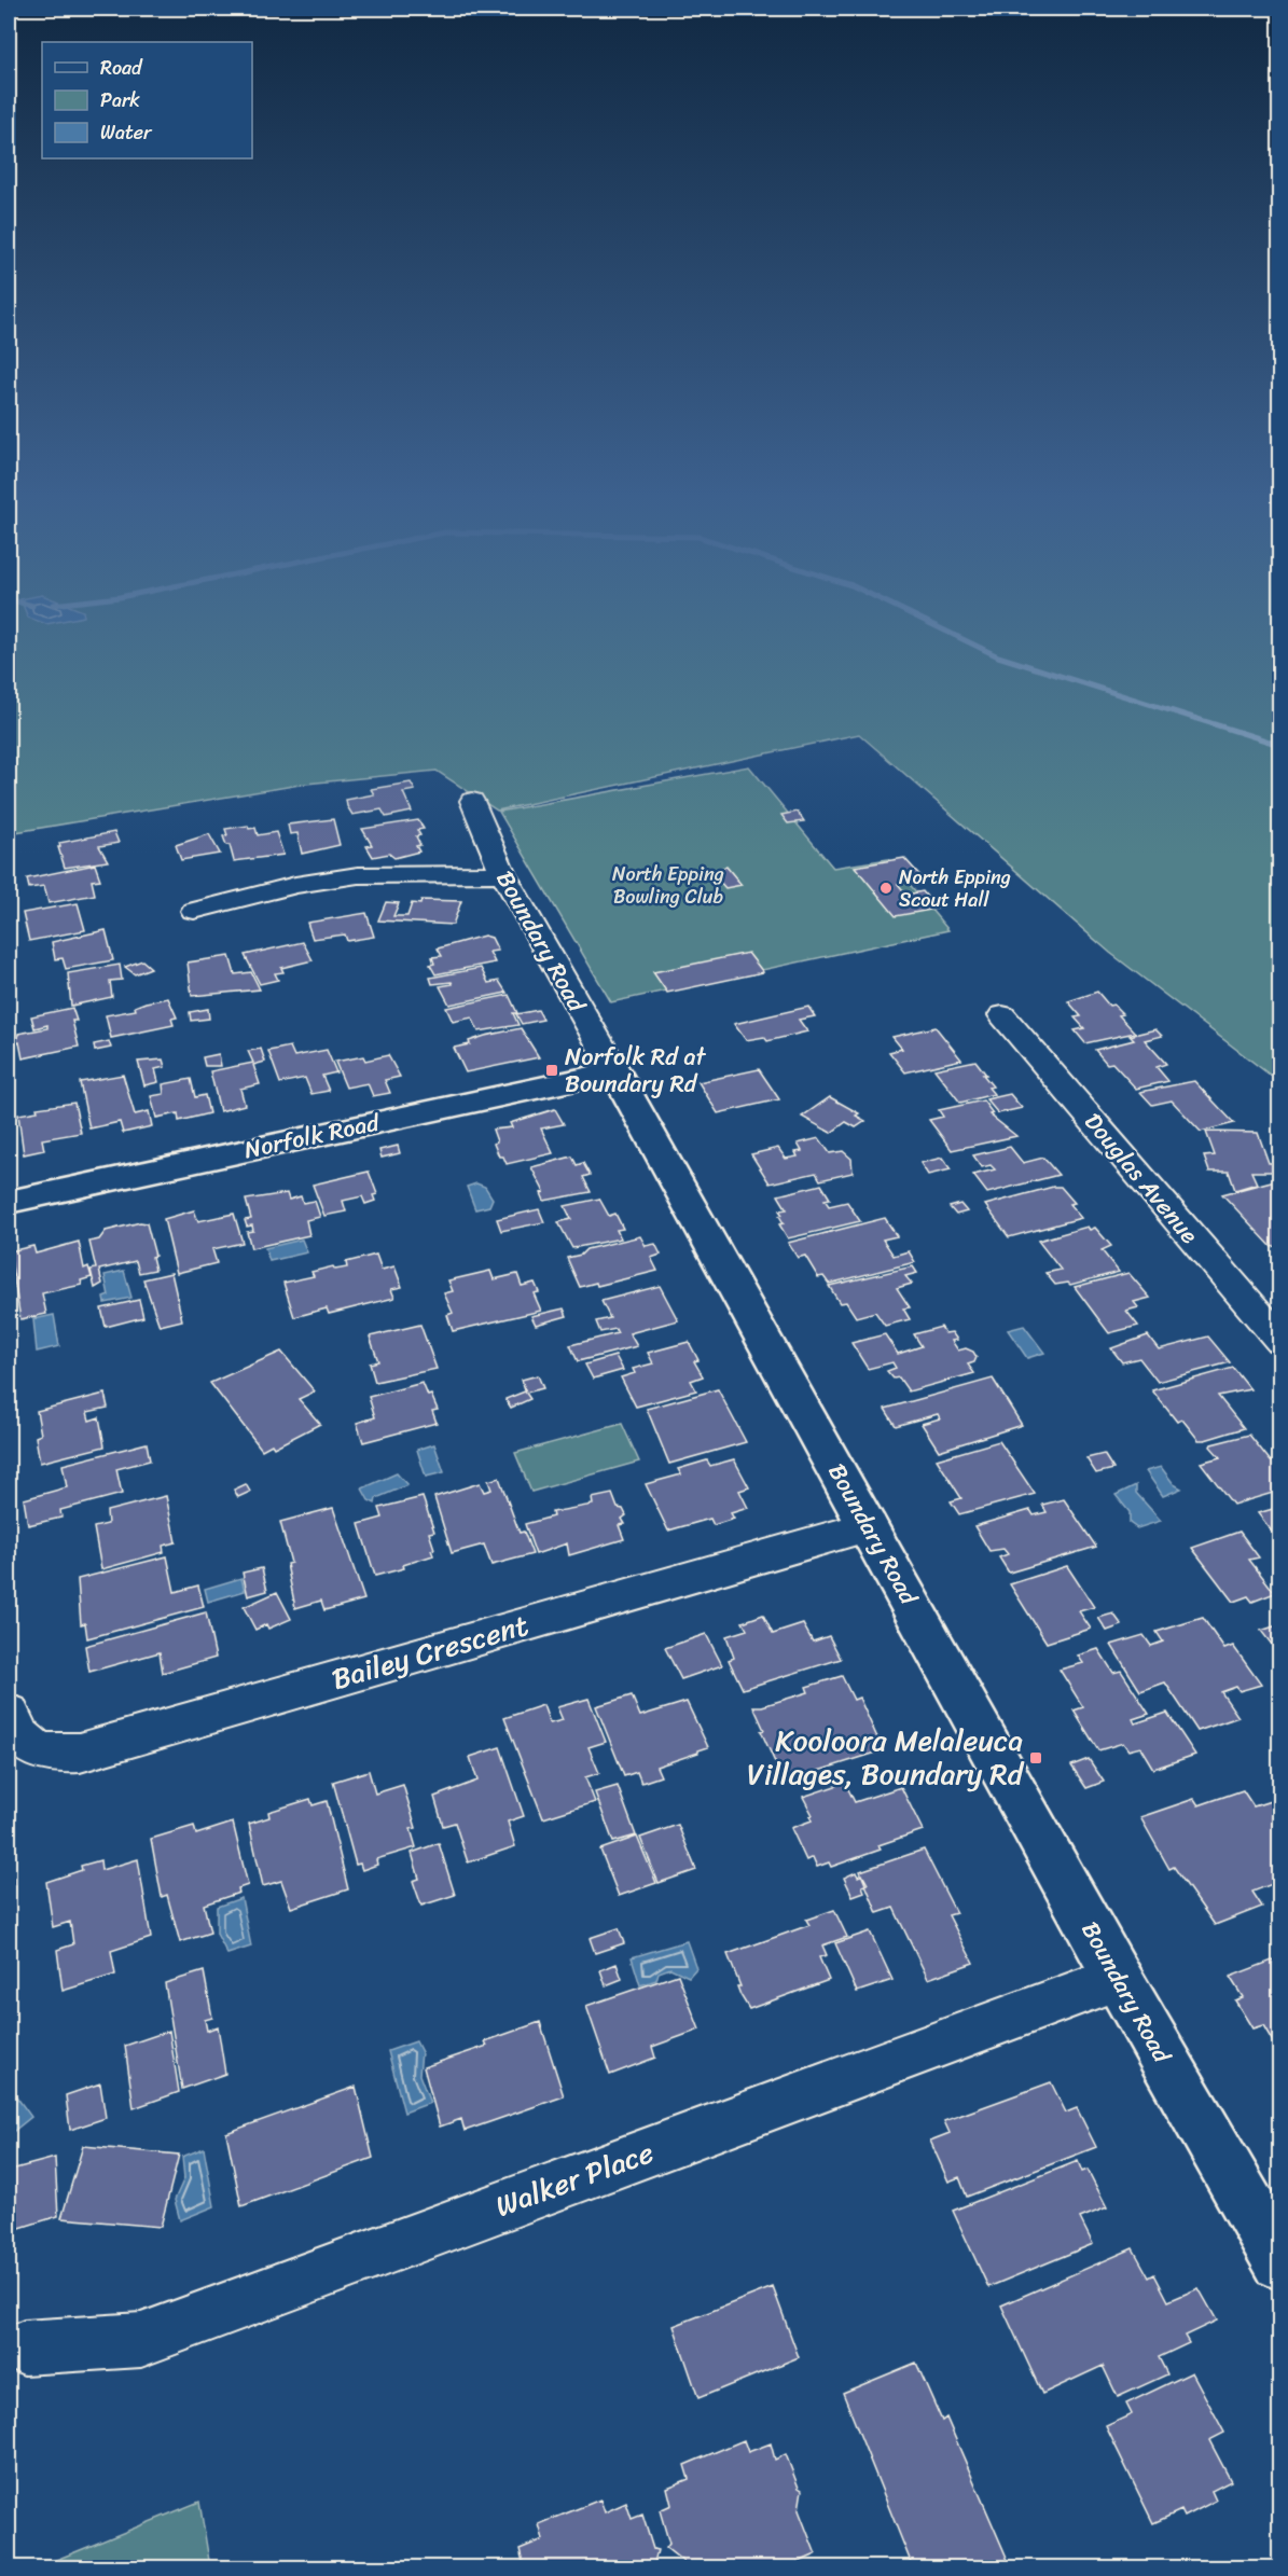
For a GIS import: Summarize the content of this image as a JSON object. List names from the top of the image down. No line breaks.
{"streets":{"street":["Boundary Road","Norfolk Road","Douglas Avenue","Bailey Crescent","Walker Place"]},"crossings":[["Boundary Road","Norfolk Road"],["Boundary Road","Bailey Crescent"],["Boundary Road","Walker Place"]],"parks":["North Epping Bowling Club"],"places":{"other":["North Epping Scout Hall"],"transit":["Norfolk Rd at Boundary Rd","Kooloora Melaleuca Villages, Boundary Rd"]},"legend":["Road","Park","Water"]}
